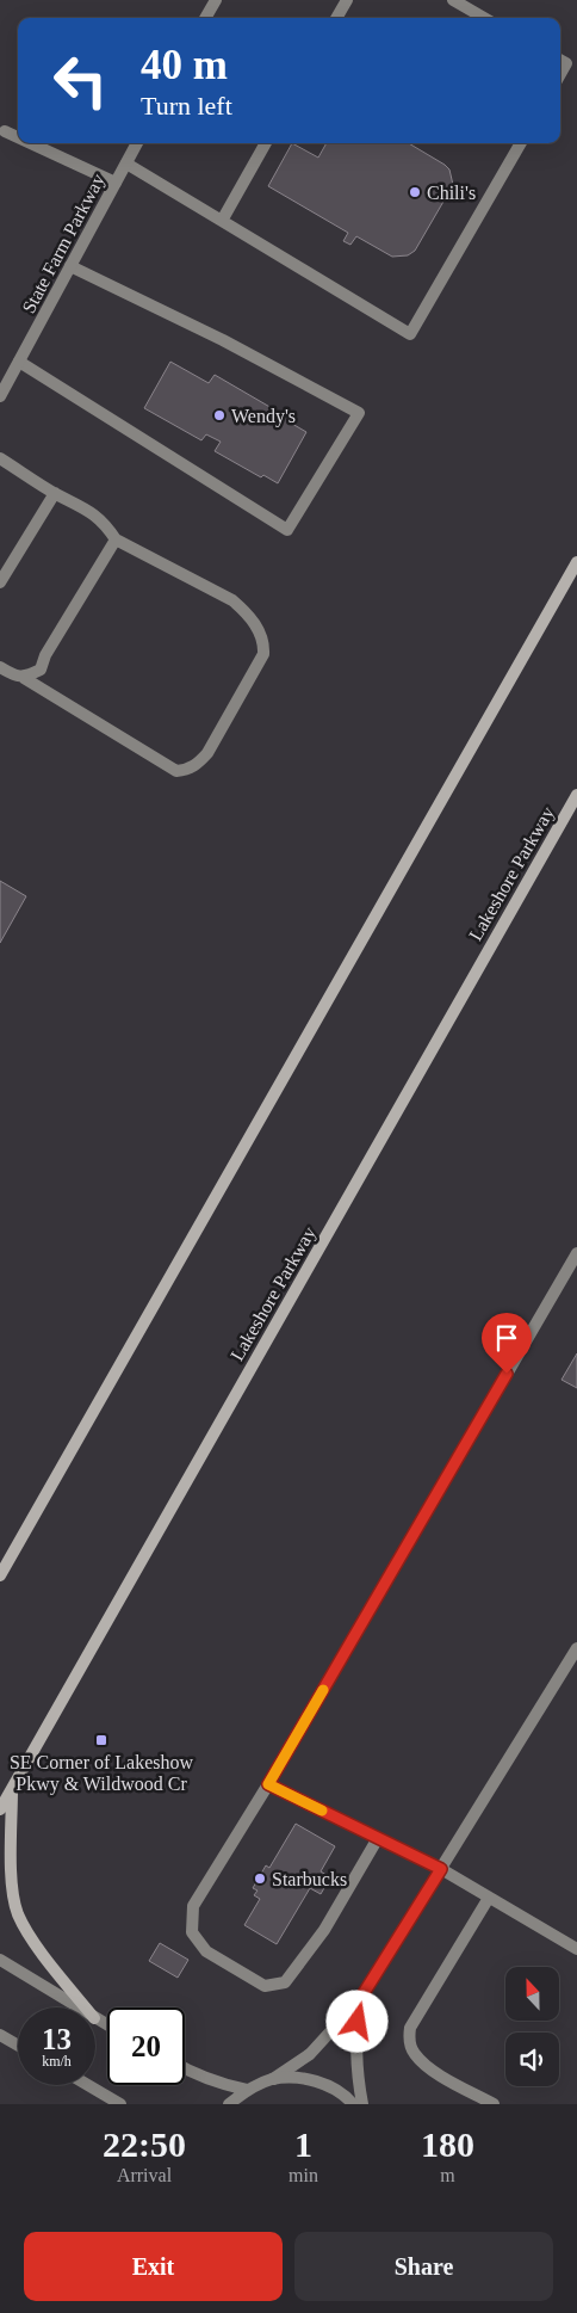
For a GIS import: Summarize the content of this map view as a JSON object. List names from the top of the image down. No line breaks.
{"streets":{"main road":["Lakeshore Parkway"],"street":["State Farm Parkway"]},"places":{"other":["Chili's","Wendy's","Starbucks"],"transit":["SE Corner of Lakeshow Pkwy & Wildwood Cr"]},"north":"top","page":{"turn":["40 m","Turn left"],"speed":"13 km/h","limit":"20","eta":["22:50","Arrival","1","min","180","m"],"buttons":["Exit","Share"]}}
